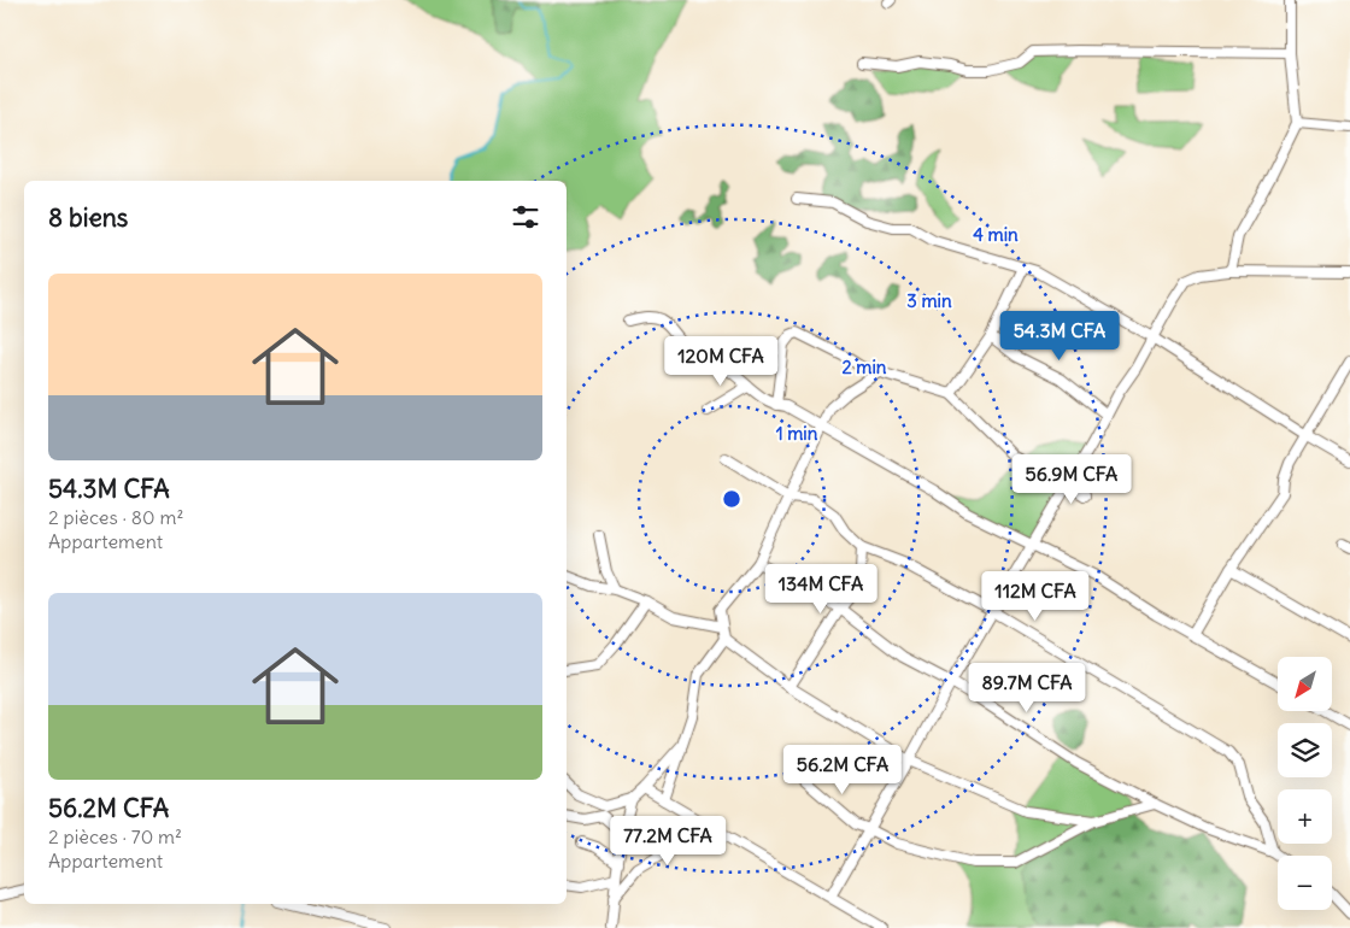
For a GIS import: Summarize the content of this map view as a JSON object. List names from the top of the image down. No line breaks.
{"north":"bottom left","page":{"heading":"8 biens","list":[{"name":"54.3M CFA","note":"2 pièces · 80 m² · Appartement"},{"name":"56.2M CFA","note":"2 pièces · 70 m² · Appartement"}],"price":["54.3M CFA","120M CFA","56.9M CFA","134M CFA","112M CFA","89.7M CFA","56.2M CFA","77.2M CFA"],"map_buttons":["+","−"]},"rings":["4 min","3 min","2 min","1 min"]}
